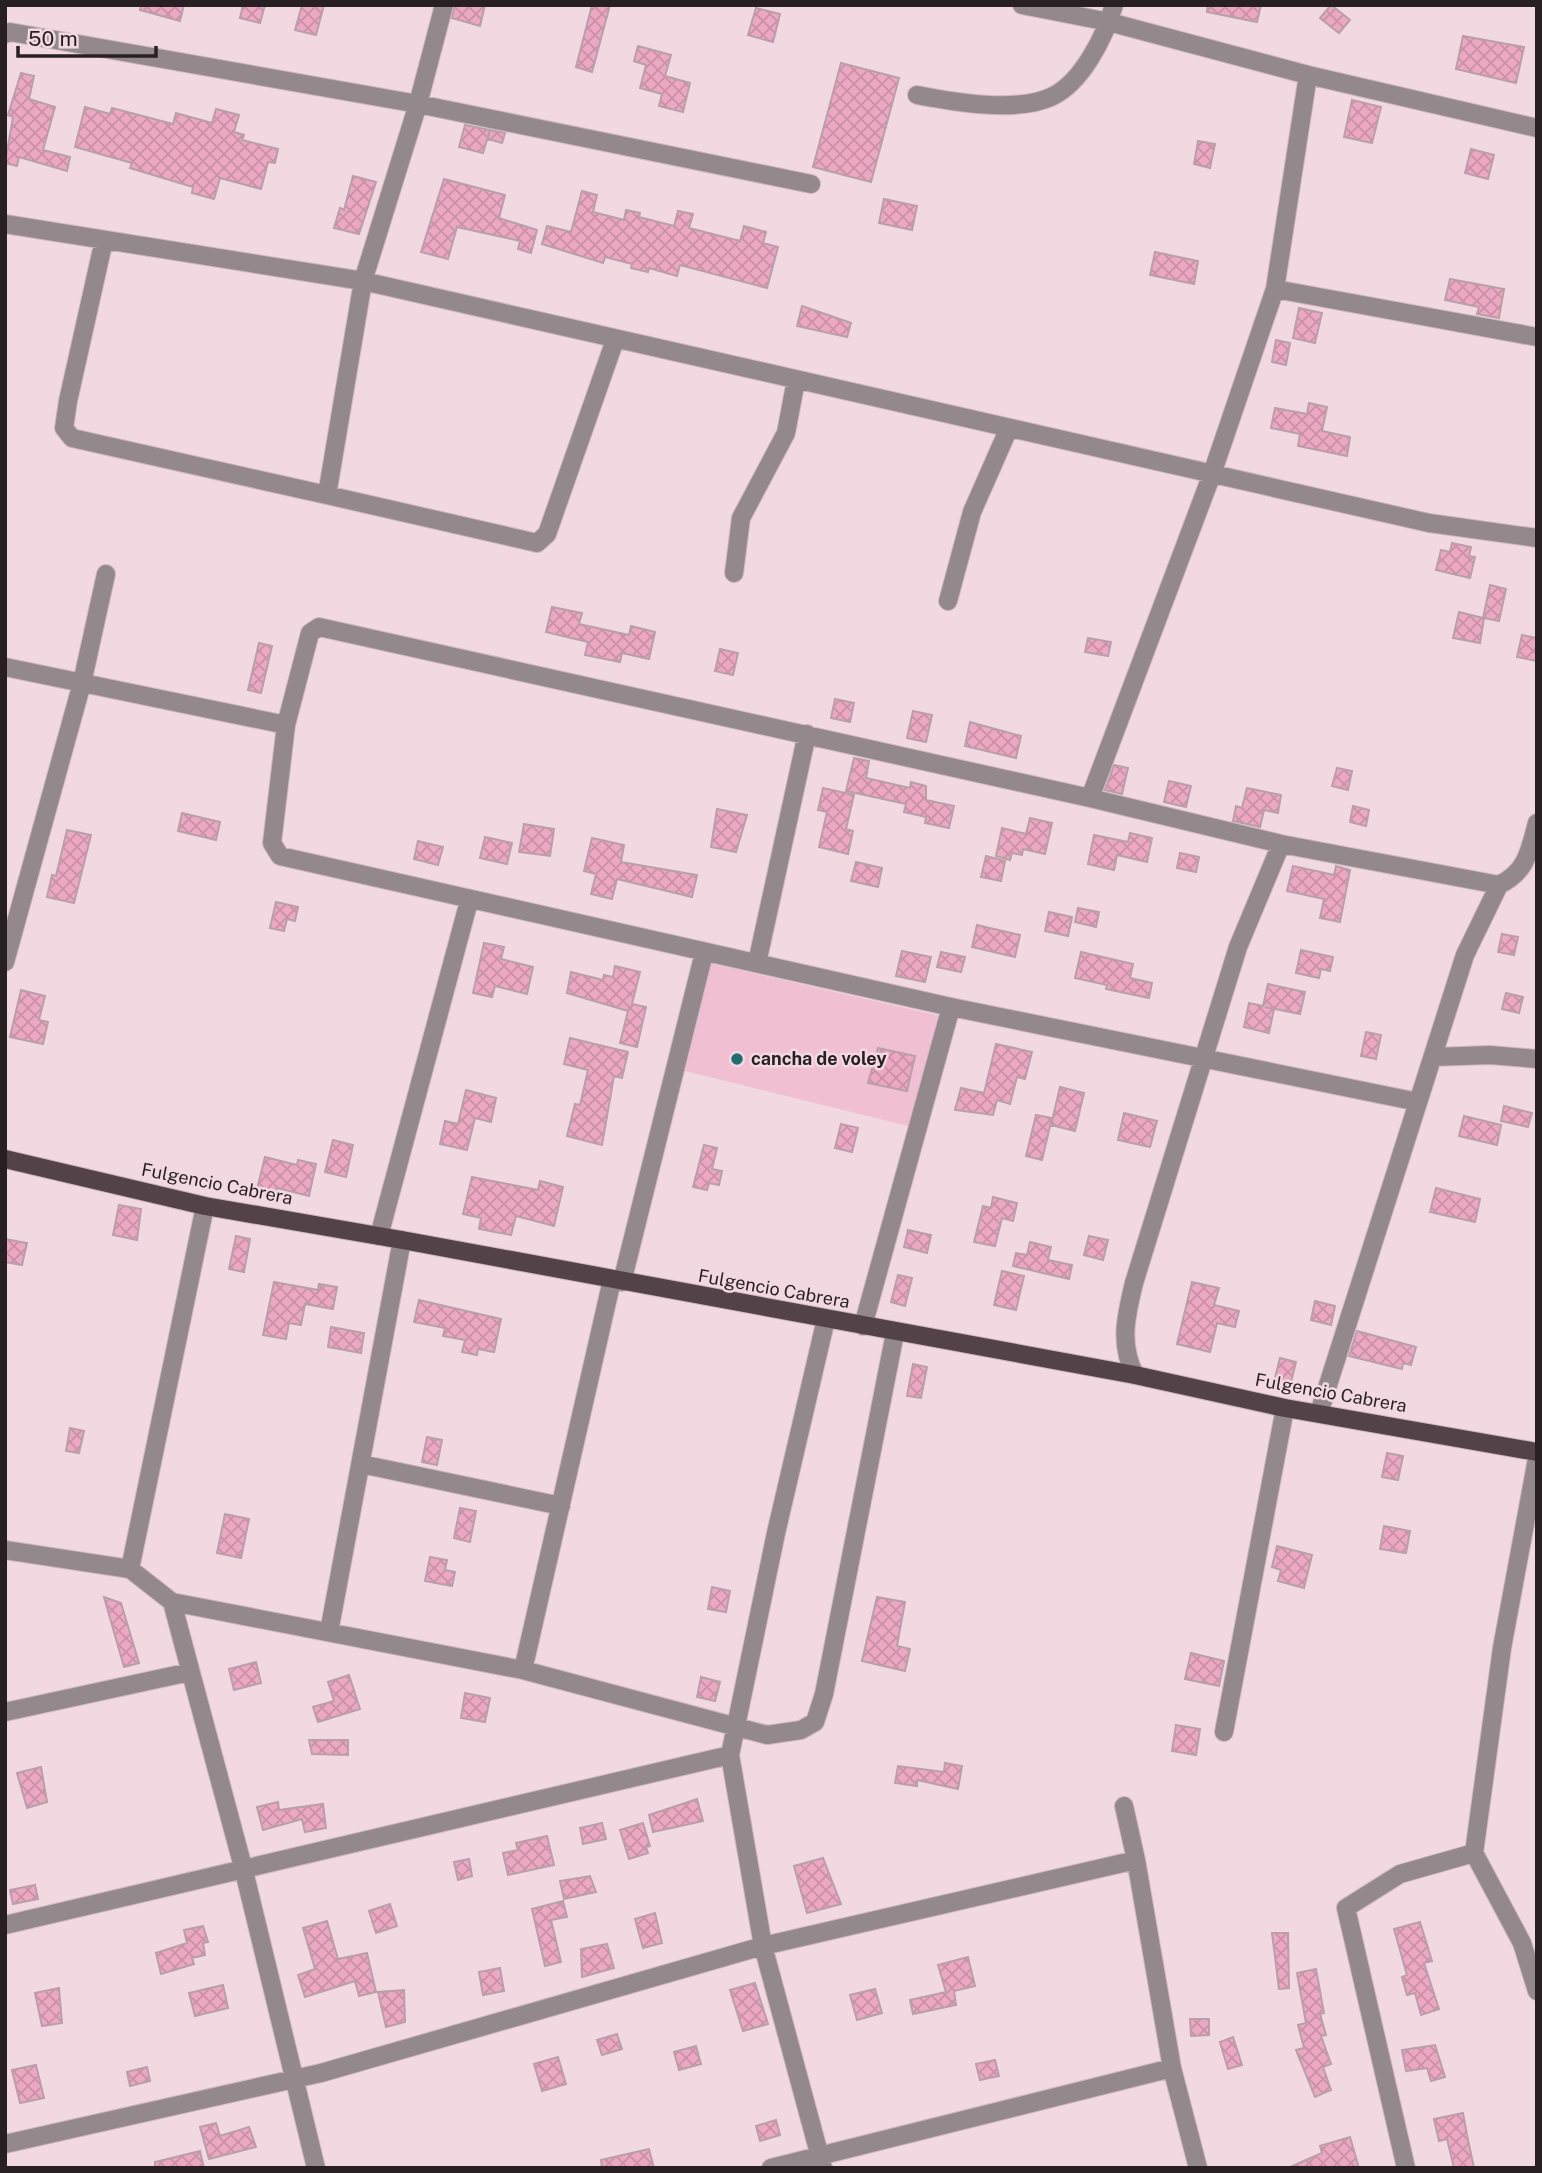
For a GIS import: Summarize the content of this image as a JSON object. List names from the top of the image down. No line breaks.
{"streets":{"main road":["Fulgencio Cabrera"]},"places":["cancha de voley"],"scale_bar":"50 m"}
